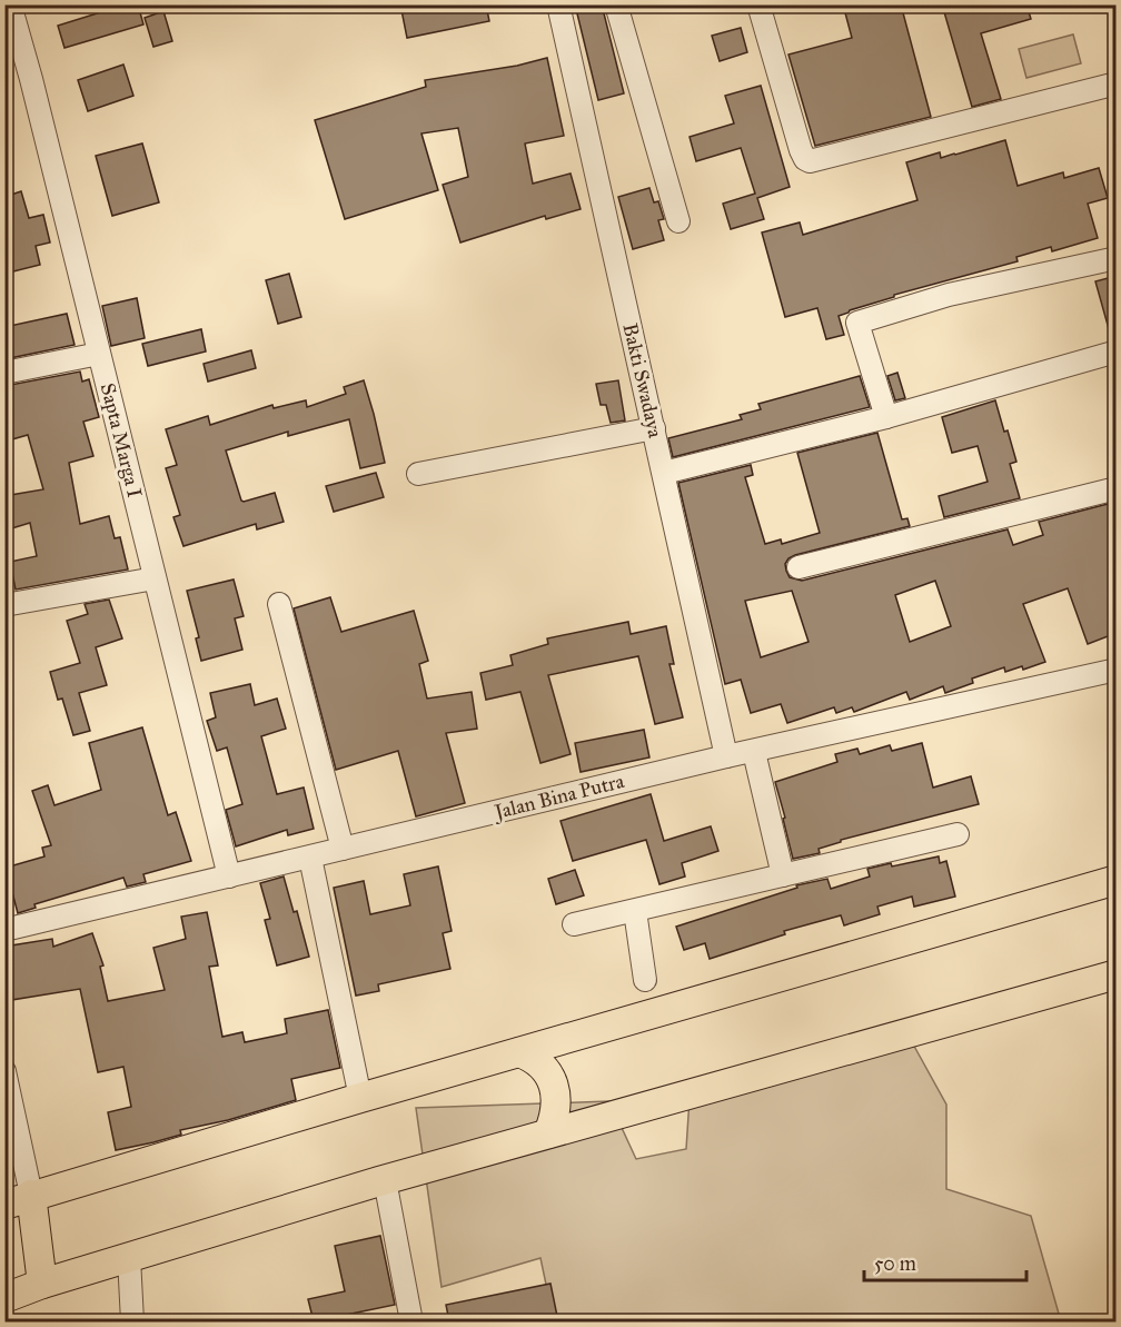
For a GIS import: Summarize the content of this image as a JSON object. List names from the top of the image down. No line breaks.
{"streets":{"street":["Bakti Swadaya","Sapta Marga I","Jalan Bina Putra"]},"crossings":[["Bakti Swadaya","Jalan Bina Putra"],["Sapta Marga I","Jalan Bina Putra"]],"scale_bar":"50 m"}
